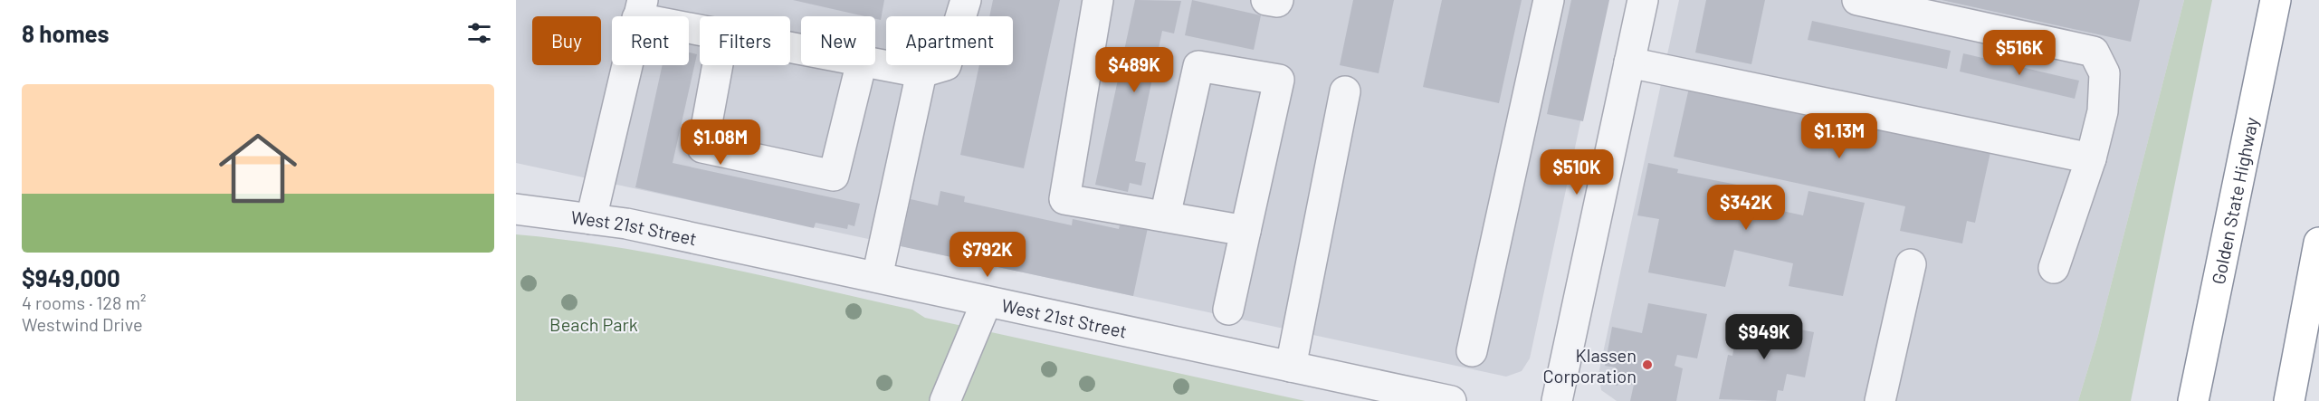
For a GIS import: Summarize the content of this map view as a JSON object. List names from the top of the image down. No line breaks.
{"streets":{"highway":["Golden State Highway"],"street":["West 21st Street"]},"parks":["Beach Park"],"places":["Klassen Corporation"],"page":{"heading":"8 homes","chip":["Buy","Rent","Filters","New","Apartment"],"price":["$516K","$489K","$1.13M","$1.08M","$510K","$342K","$792K","$949K"],"list":[{"name":"$949,000","note":"4 rooms · 128 m² · Westwind Drive"}]}}
